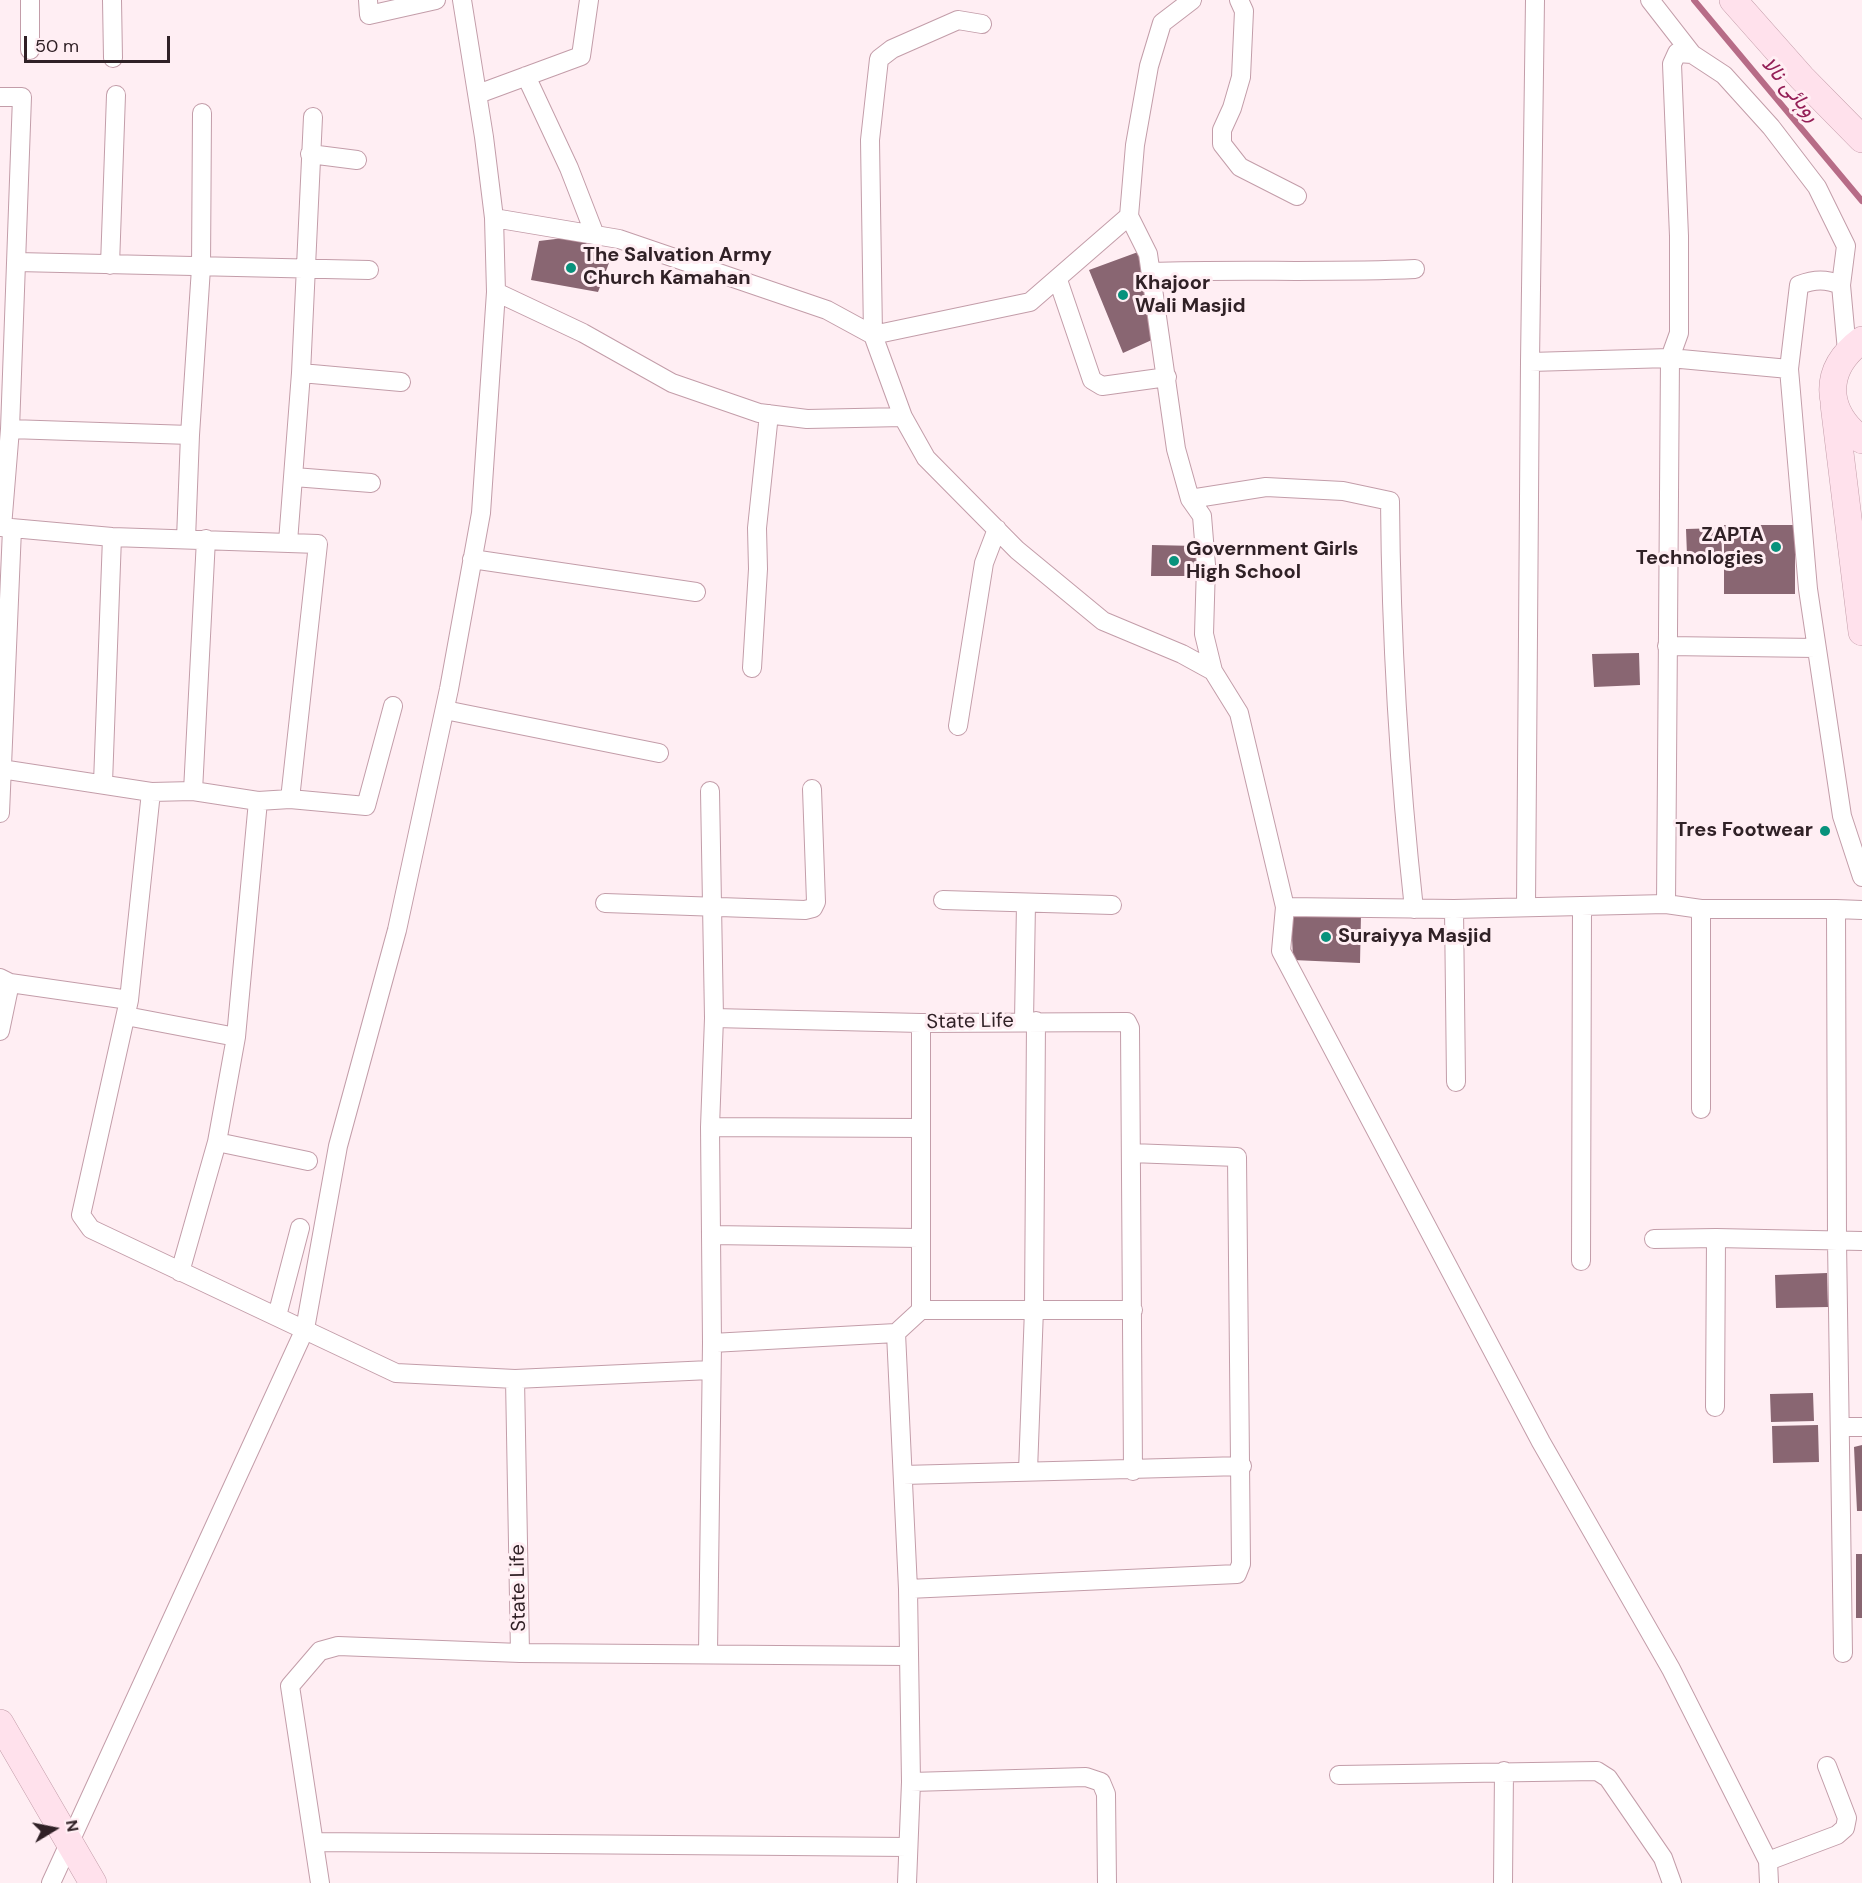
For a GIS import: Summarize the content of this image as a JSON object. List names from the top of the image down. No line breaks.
{"streets":{"street":["State Life"]},"water":["روہائی نالا"],"places":["The Salvation Army Church Kamahan","Khajoor Wali Masjid","ZAPTA Technologies","Government Girls High School","Tres Footwear","Suraiyya Masjid"],"scale_bar":"50 m","north":"right"}
